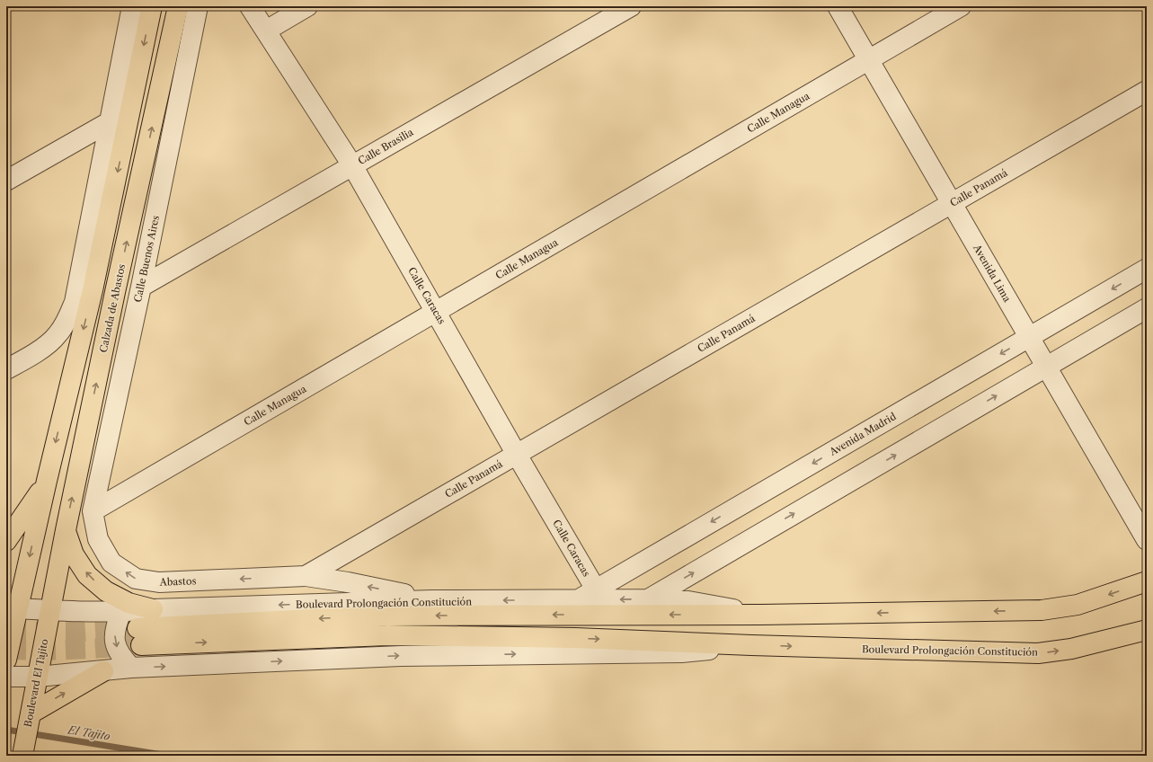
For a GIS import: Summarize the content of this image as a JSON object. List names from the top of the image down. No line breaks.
{"streets":{"main road":["Calzada de Abastos","Boulevard Prolongación Constitución","Boulevard El Tajito"],"street":["Calle Managua","Calle Brasilia","Calle Panamá","Calle Buenos Aires","Avenida Lima","Calle Caracas","Avenida Madrid","Abastos"]},"crossings":[["Calle Managua","Calle Buenos Aires"],["Calle Managua","Avenida Lima"],["Calle Managua","Calle Caracas"],["Calle Managua","Abastos"],["Calle Brasilia","Calle Buenos Aires"],["Calle Brasilia","Calle Caracas"],["Calle Panamá","Avenida Lima"],["Calle Panamá","Calle Caracas"],["Calle Panamá","Abastos"],["Calle Buenos Aires","Abastos"],["Avenida Lima","Avenida Madrid"],["Calle Caracas","Avenida Madrid"],["Calzada de Abastos","Boulevard Prolongación Constitución"],["Calzada de Abastos","Boulevard El Tajito"],["Avenida Madrid","Boulevard Prolongación Constitución"],["Abastos","Boulevard Prolongación Constitución"],["Boulevard Prolongación Constitución","Boulevard El Tajito"]],"one_way":["Abastos"],"water":["El Tajito"]}
